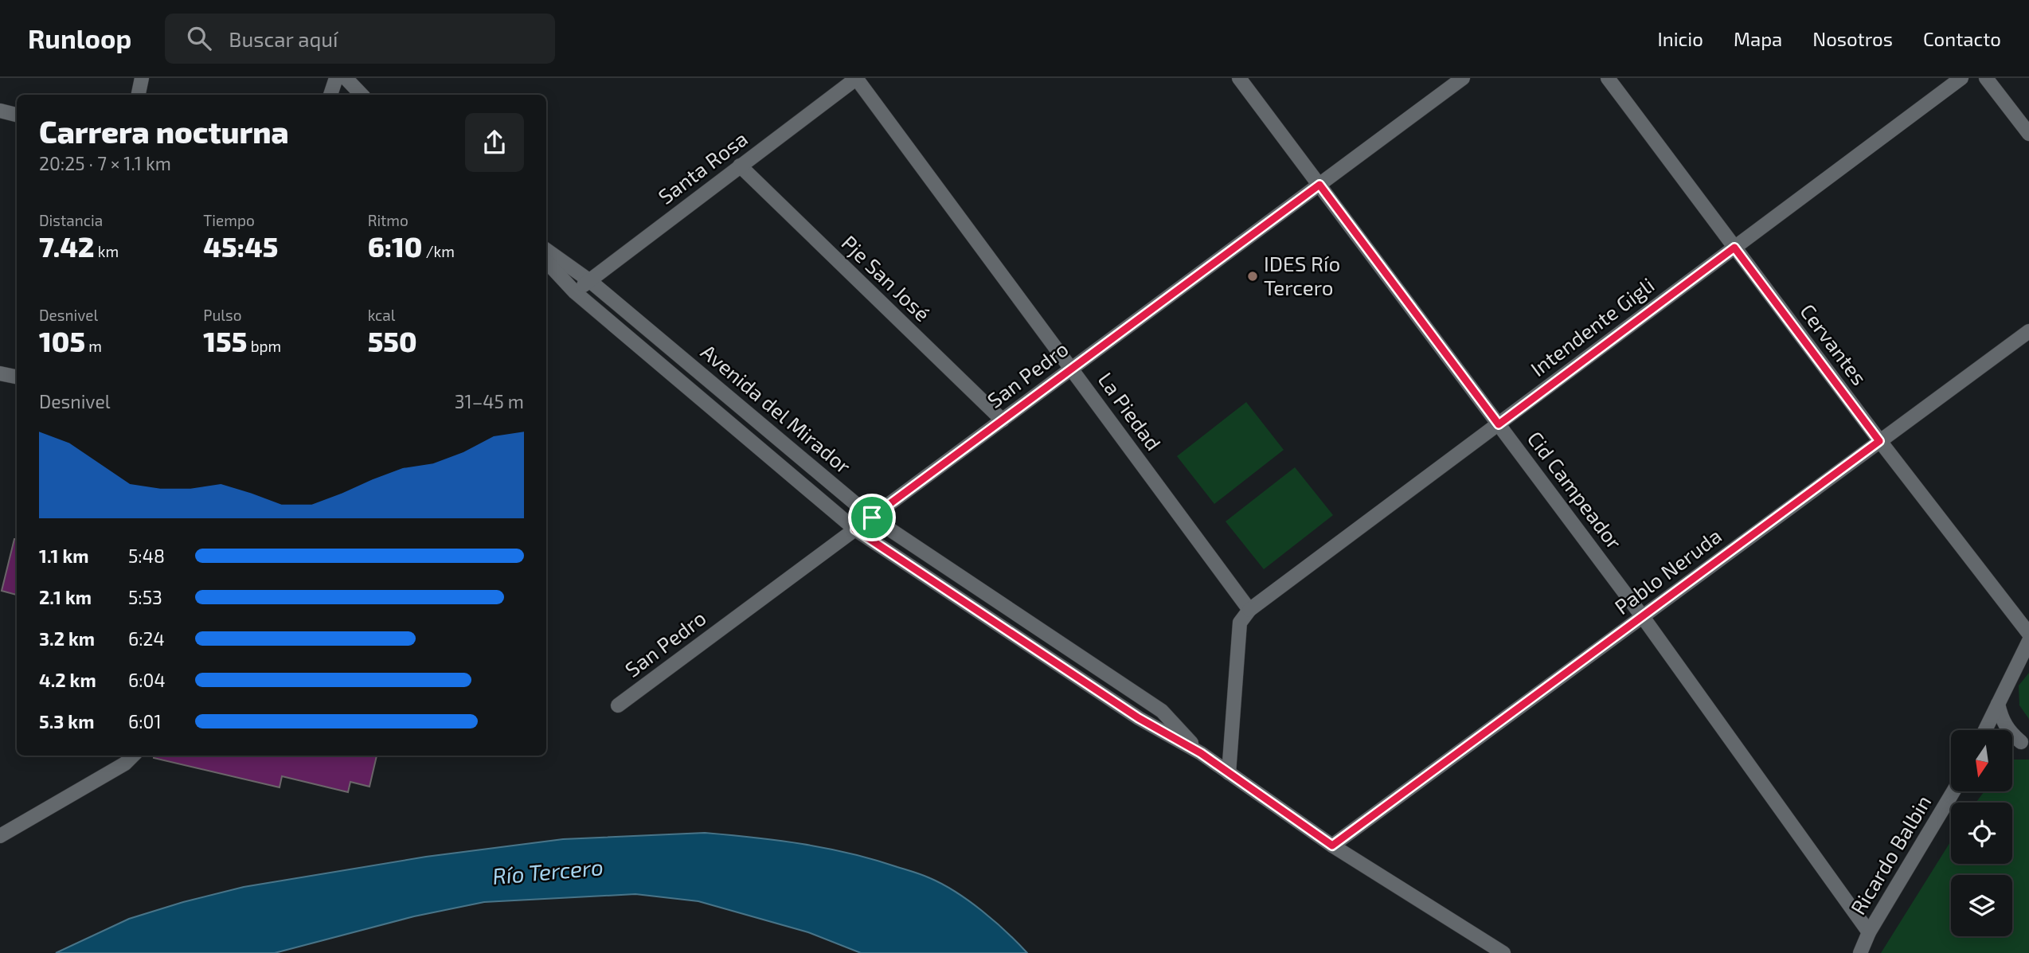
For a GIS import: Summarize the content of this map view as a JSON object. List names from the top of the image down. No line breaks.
{"streets":{"street":["Santa Rosa","Pje San José","Intendente Gigli","Cervantes","San Pedro","Avenida del Mirador","La Piedad","Cid Campeador","Pablo Neruda","Ricardo Balbin"]},"crossings":[["Santa Rosa","Pje San José"],["Santa Rosa","Avenida del Mirador"],["Santa Rosa","La Piedad"],["Pje San José","San Pedro"],["Intendente Gigli","Cervantes"],["Intendente Gigli","La Piedad"],["Intendente Gigli","Cid Campeador"],["Cervantes","Pablo Neruda"],["San Pedro","Avenida del Mirador"],["San Pedro","La Piedad"],["San Pedro","Cid Campeador"],["Avenida del Mirador","Pablo Neruda"],["Cid Campeador","Pablo Neruda"],["Cid Campeador","Ricardo Balbin"]],"water":["Río Tercero"],"places":["IDES Río Tercero"],"north":"bottom","page":{"header":"Runloop","search":"Buscar aquí","nav":["Inicio","Mapa","Nosotros","Contacto"],"heading":["Carrera nocturna","20:25 · 7 × 1.1 km"],"stats":[["Distancia","7.42 km"],["Tiempo","45:45"],["Ritmo","6:10 /km"],["Desnivel","105 m"],["Pulso","155 bpm"],["kcal","550"]],"chart":["Desnivel","31–45 m"],"list":[{"name":"1.1 km","note":"5:48"},{"name":"2.1 km","note":"5:53"},{"name":"3.2 km","note":"6:24"},{"name":"4.2 km","note":"6:04"},{"name":"5.3 km","note":"6:01"}]}}
